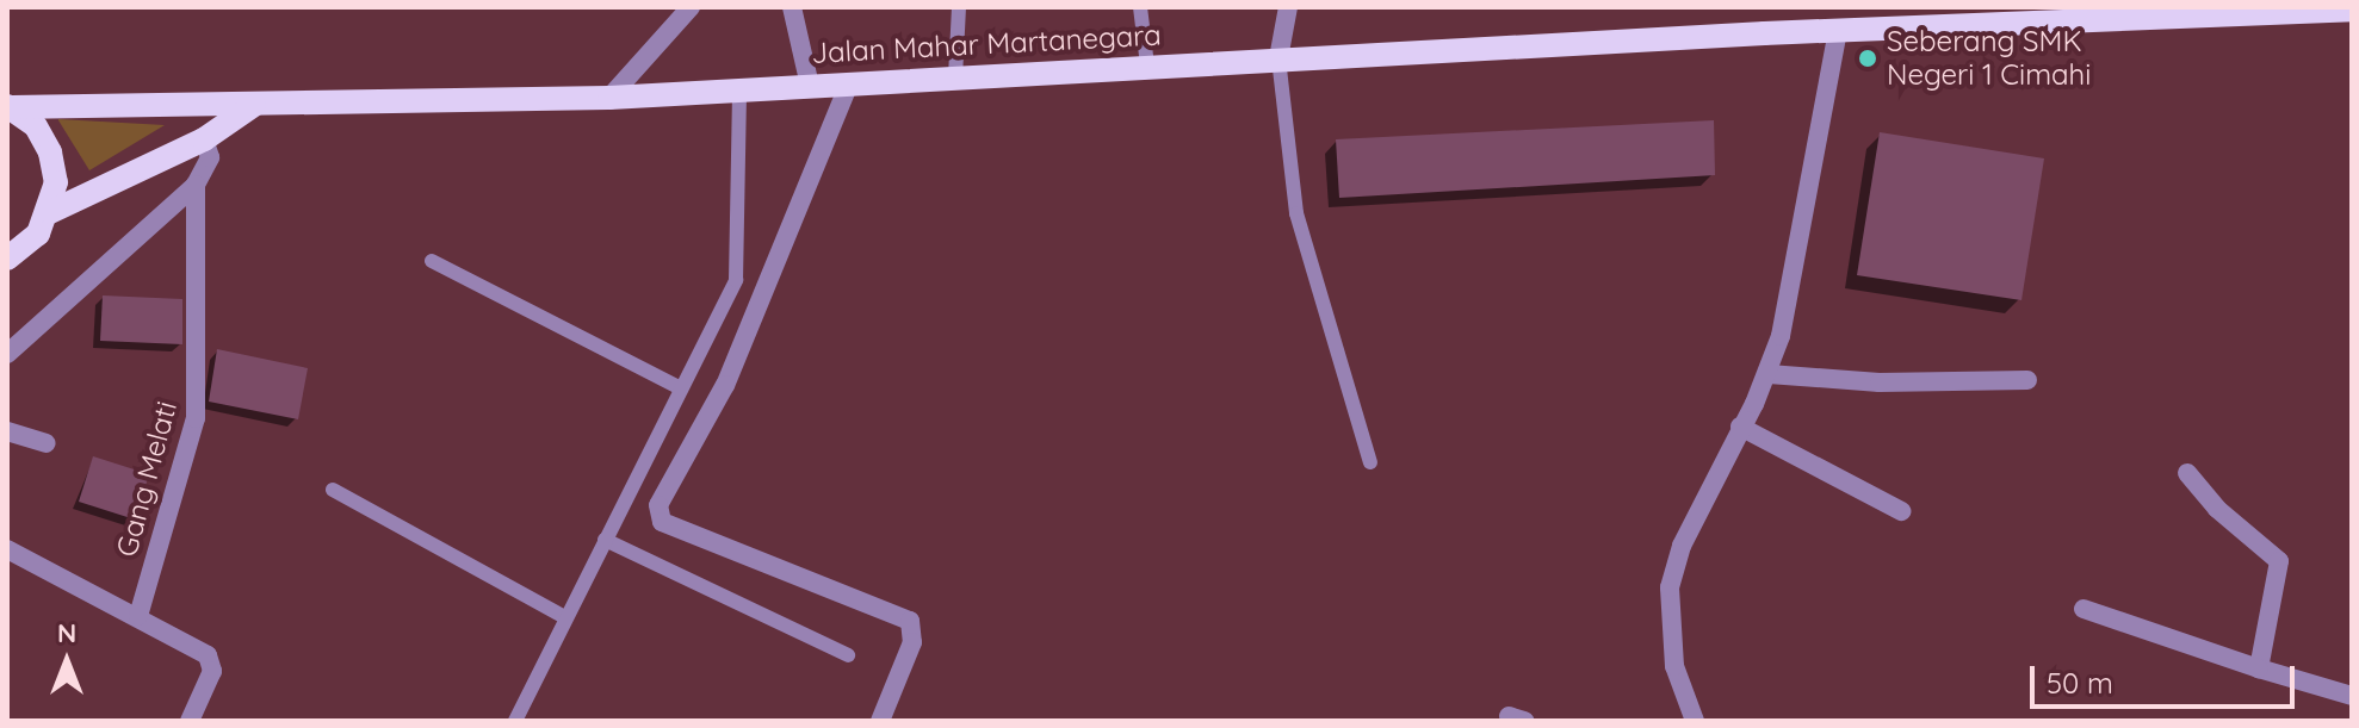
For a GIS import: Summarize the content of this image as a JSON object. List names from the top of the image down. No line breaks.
{"streets":{"main road":["Jalan Mahar Martanegara"],"street":["Gang Melati"]},"places":["Seberang SMK Negeri 1 Cimahi"],"scale_bar":"50 m","north":"top"}
